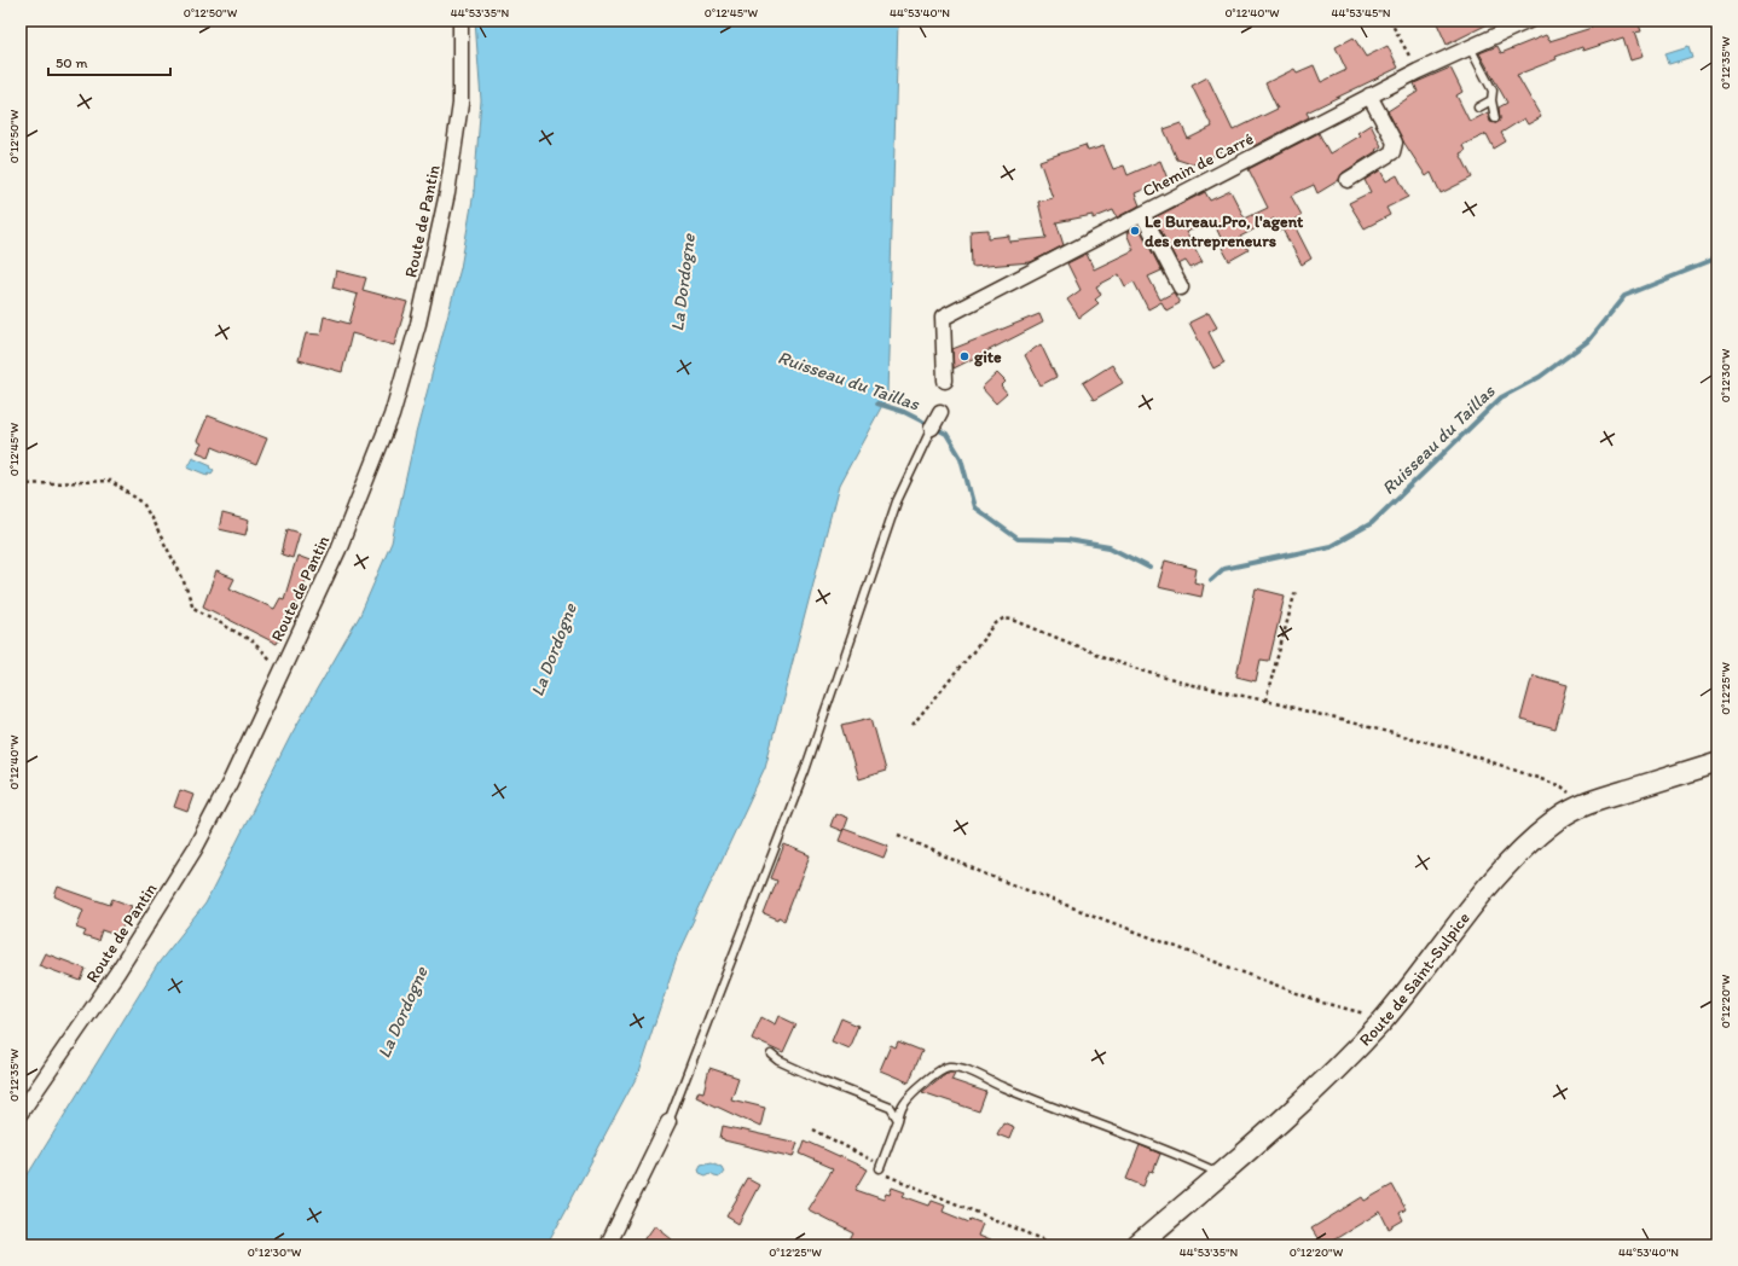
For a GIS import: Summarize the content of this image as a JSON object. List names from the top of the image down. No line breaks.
{"streets":{"main road":["Route de Saint-Sulpice"],"street":["Chemin de Carré","Route de Pantin"]},"water":["La Dordogne","Ruisseau du Taillas"],"places":["Le Bureau.Pro, l'agent des entrepreneurs","gite"],"scale_bar":"50 m","coordinates":["0°12'50\"W","44°53'35\"N","0°12'45\"W","44°53'40\"N","0°12'40\"W","44°53'45\"N","0°12'35\"W","0°12'30\"W","0°12'25\"W","0°12'20\"W"]}
